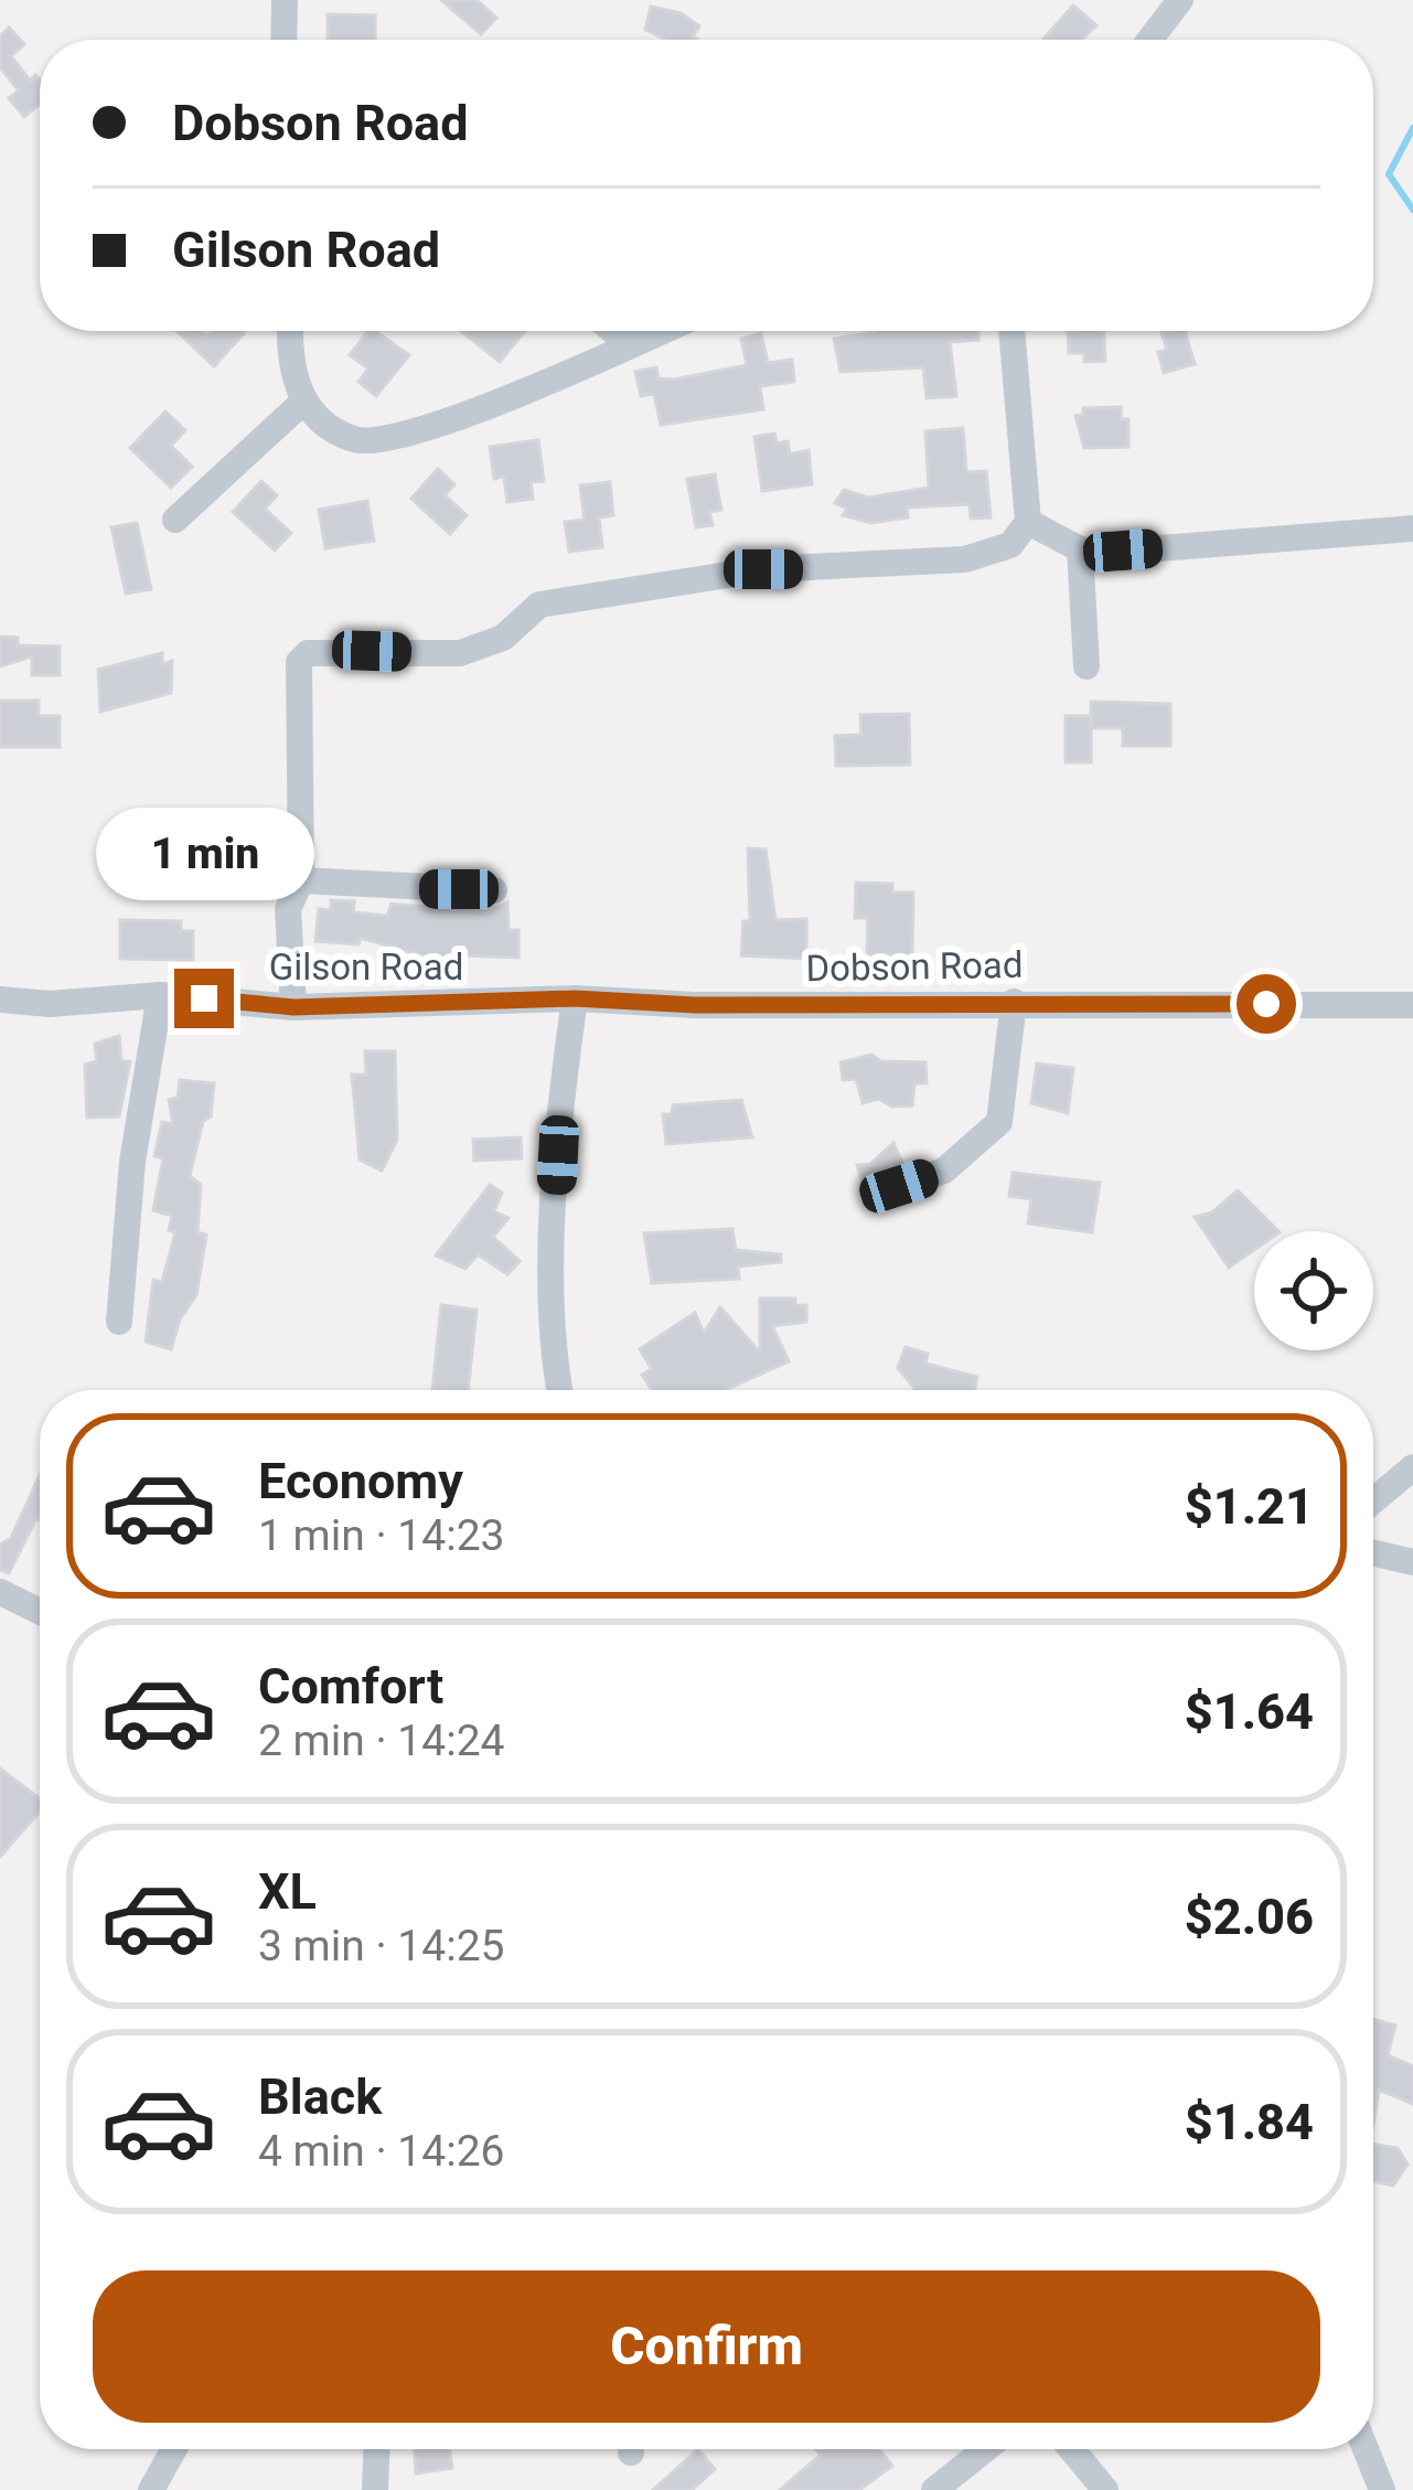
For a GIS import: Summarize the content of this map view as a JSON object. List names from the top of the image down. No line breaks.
{"streets":{"street":["Gilson Road","Dobson Road"]},"crossings":[["Gilson Road","Dobson Road"]],"page":{"banner":["Dobson Road","Gilson Road"],"bubble":"1 min","list":[{"name":"Economy","note":"1 min · 14:23","value":"$1.21"},{"name":"Comfort","note":"2 min · 14:24","value":"$1.64"},{"name":"XL","note":"3 min · 14:25","value":"$2.06"},{"name":"Black","note":"4 min · 14:26","value":"$1.84"}],"buttons":"Confirm"}}
